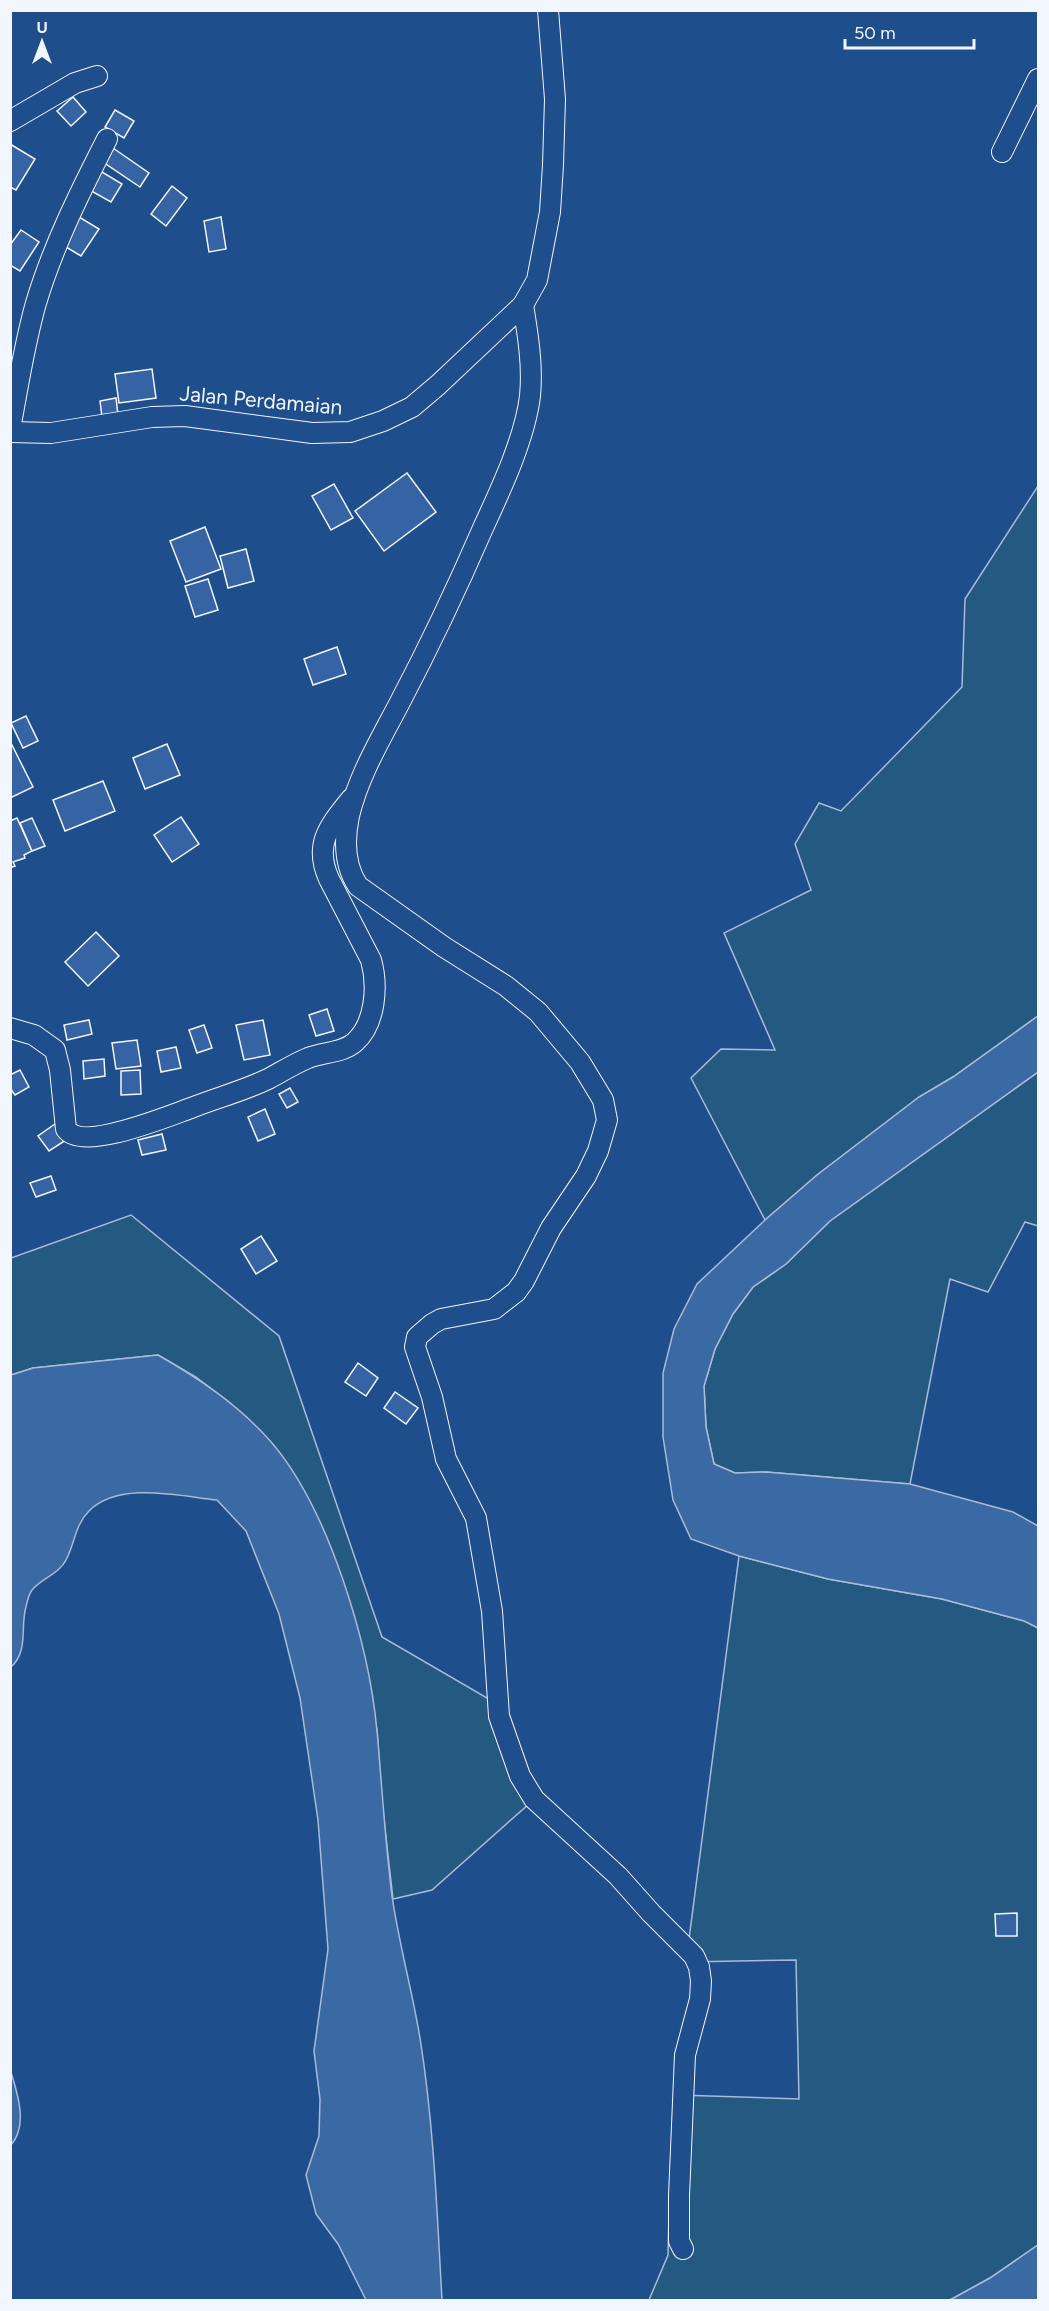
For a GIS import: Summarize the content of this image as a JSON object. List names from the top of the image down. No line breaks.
{"streets":{"street":["Jalan Perdamaian"]},"scale_bar":"50 m","north":"top"}
